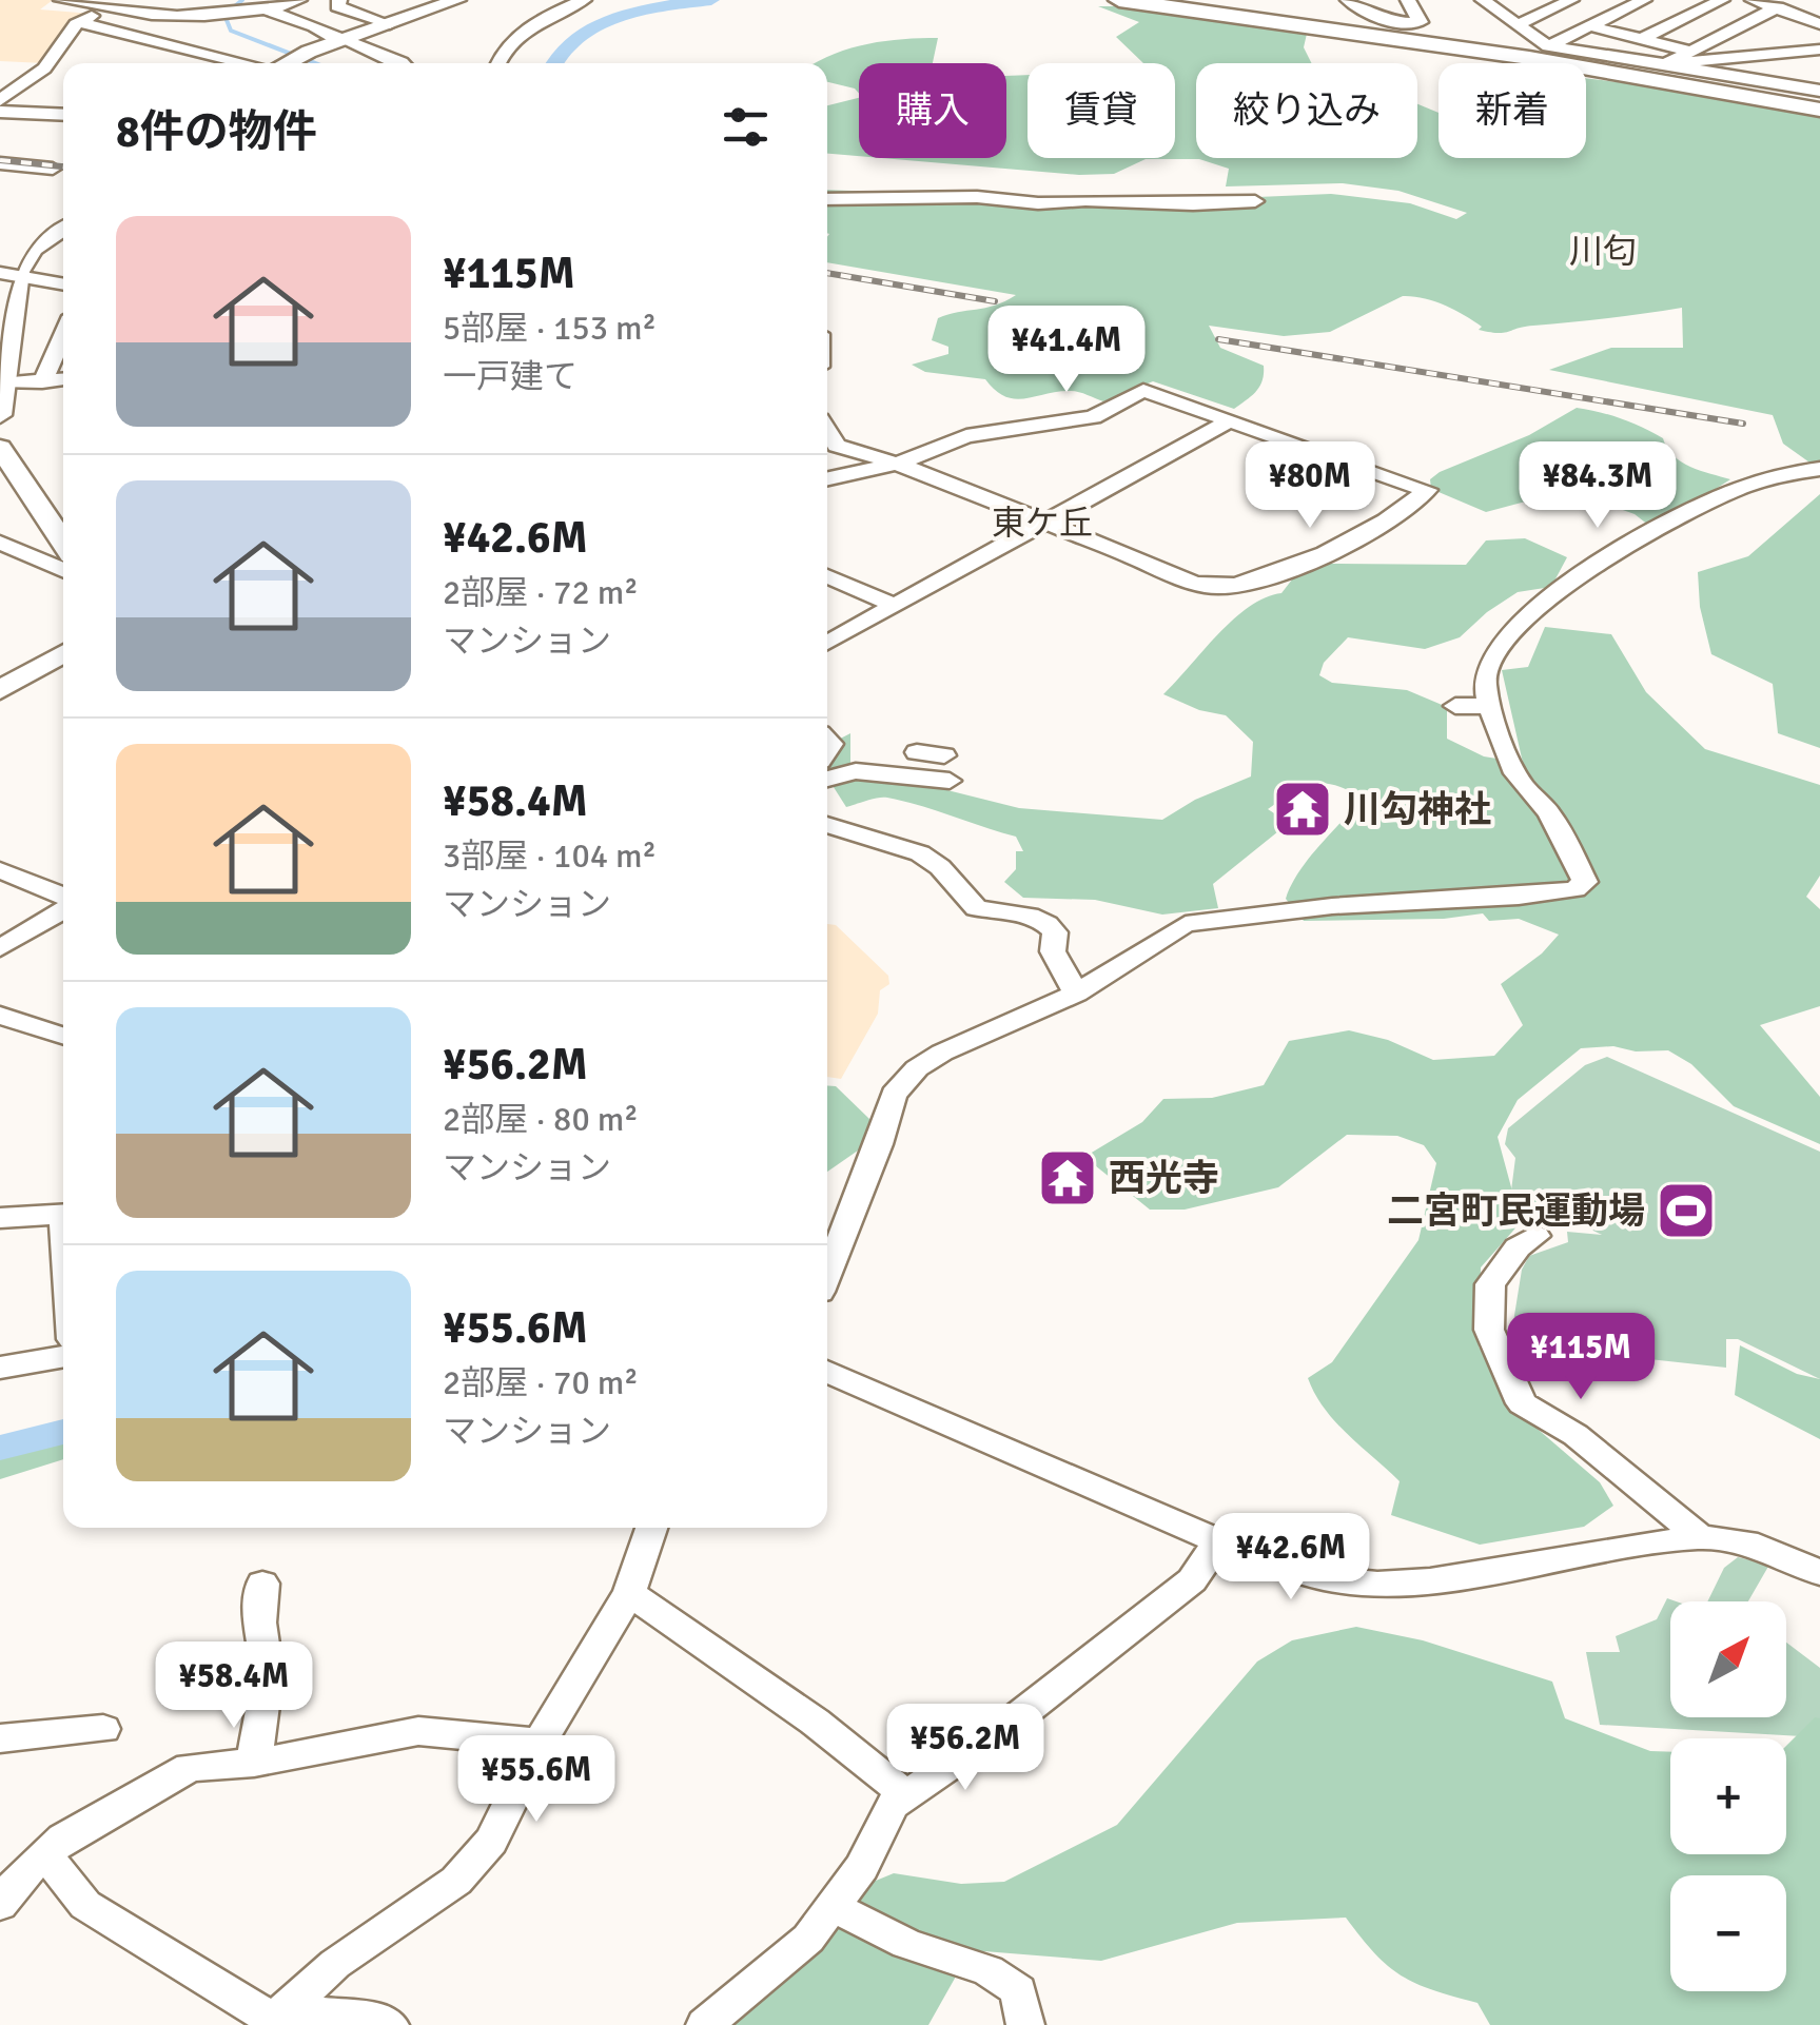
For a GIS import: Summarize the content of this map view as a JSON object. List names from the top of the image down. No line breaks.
{"districts":["川匂","東ケ丘"],"places":{"temple":["川勾神社","西光寺"],"sports":["二宮町民運動場"]},"north":"top right","page":{"chip":["購入","賃貸","絞り込み","新着"],"heading":"8件の物件","list":[{"name":"¥115M","note":"5部屋 · 153 m² · 一戸建て"},{"name":"¥42.6M","note":"2部屋 · 72 m² · マンション"},{"name":"¥58.4M","note":"3部屋 · 104 m² · マンション"},{"name":"¥56.2M","note":"2部屋 · 80 m² · マンション"},{"name":"¥55.6M","note":"2部屋 · 70 m² · マンション"}],"price":["¥41.4M","¥80M","¥84.3M","¥115M","¥42.6M","¥58.4M","¥56.2M","¥55.6M"],"map_buttons":["+","−"]}}
